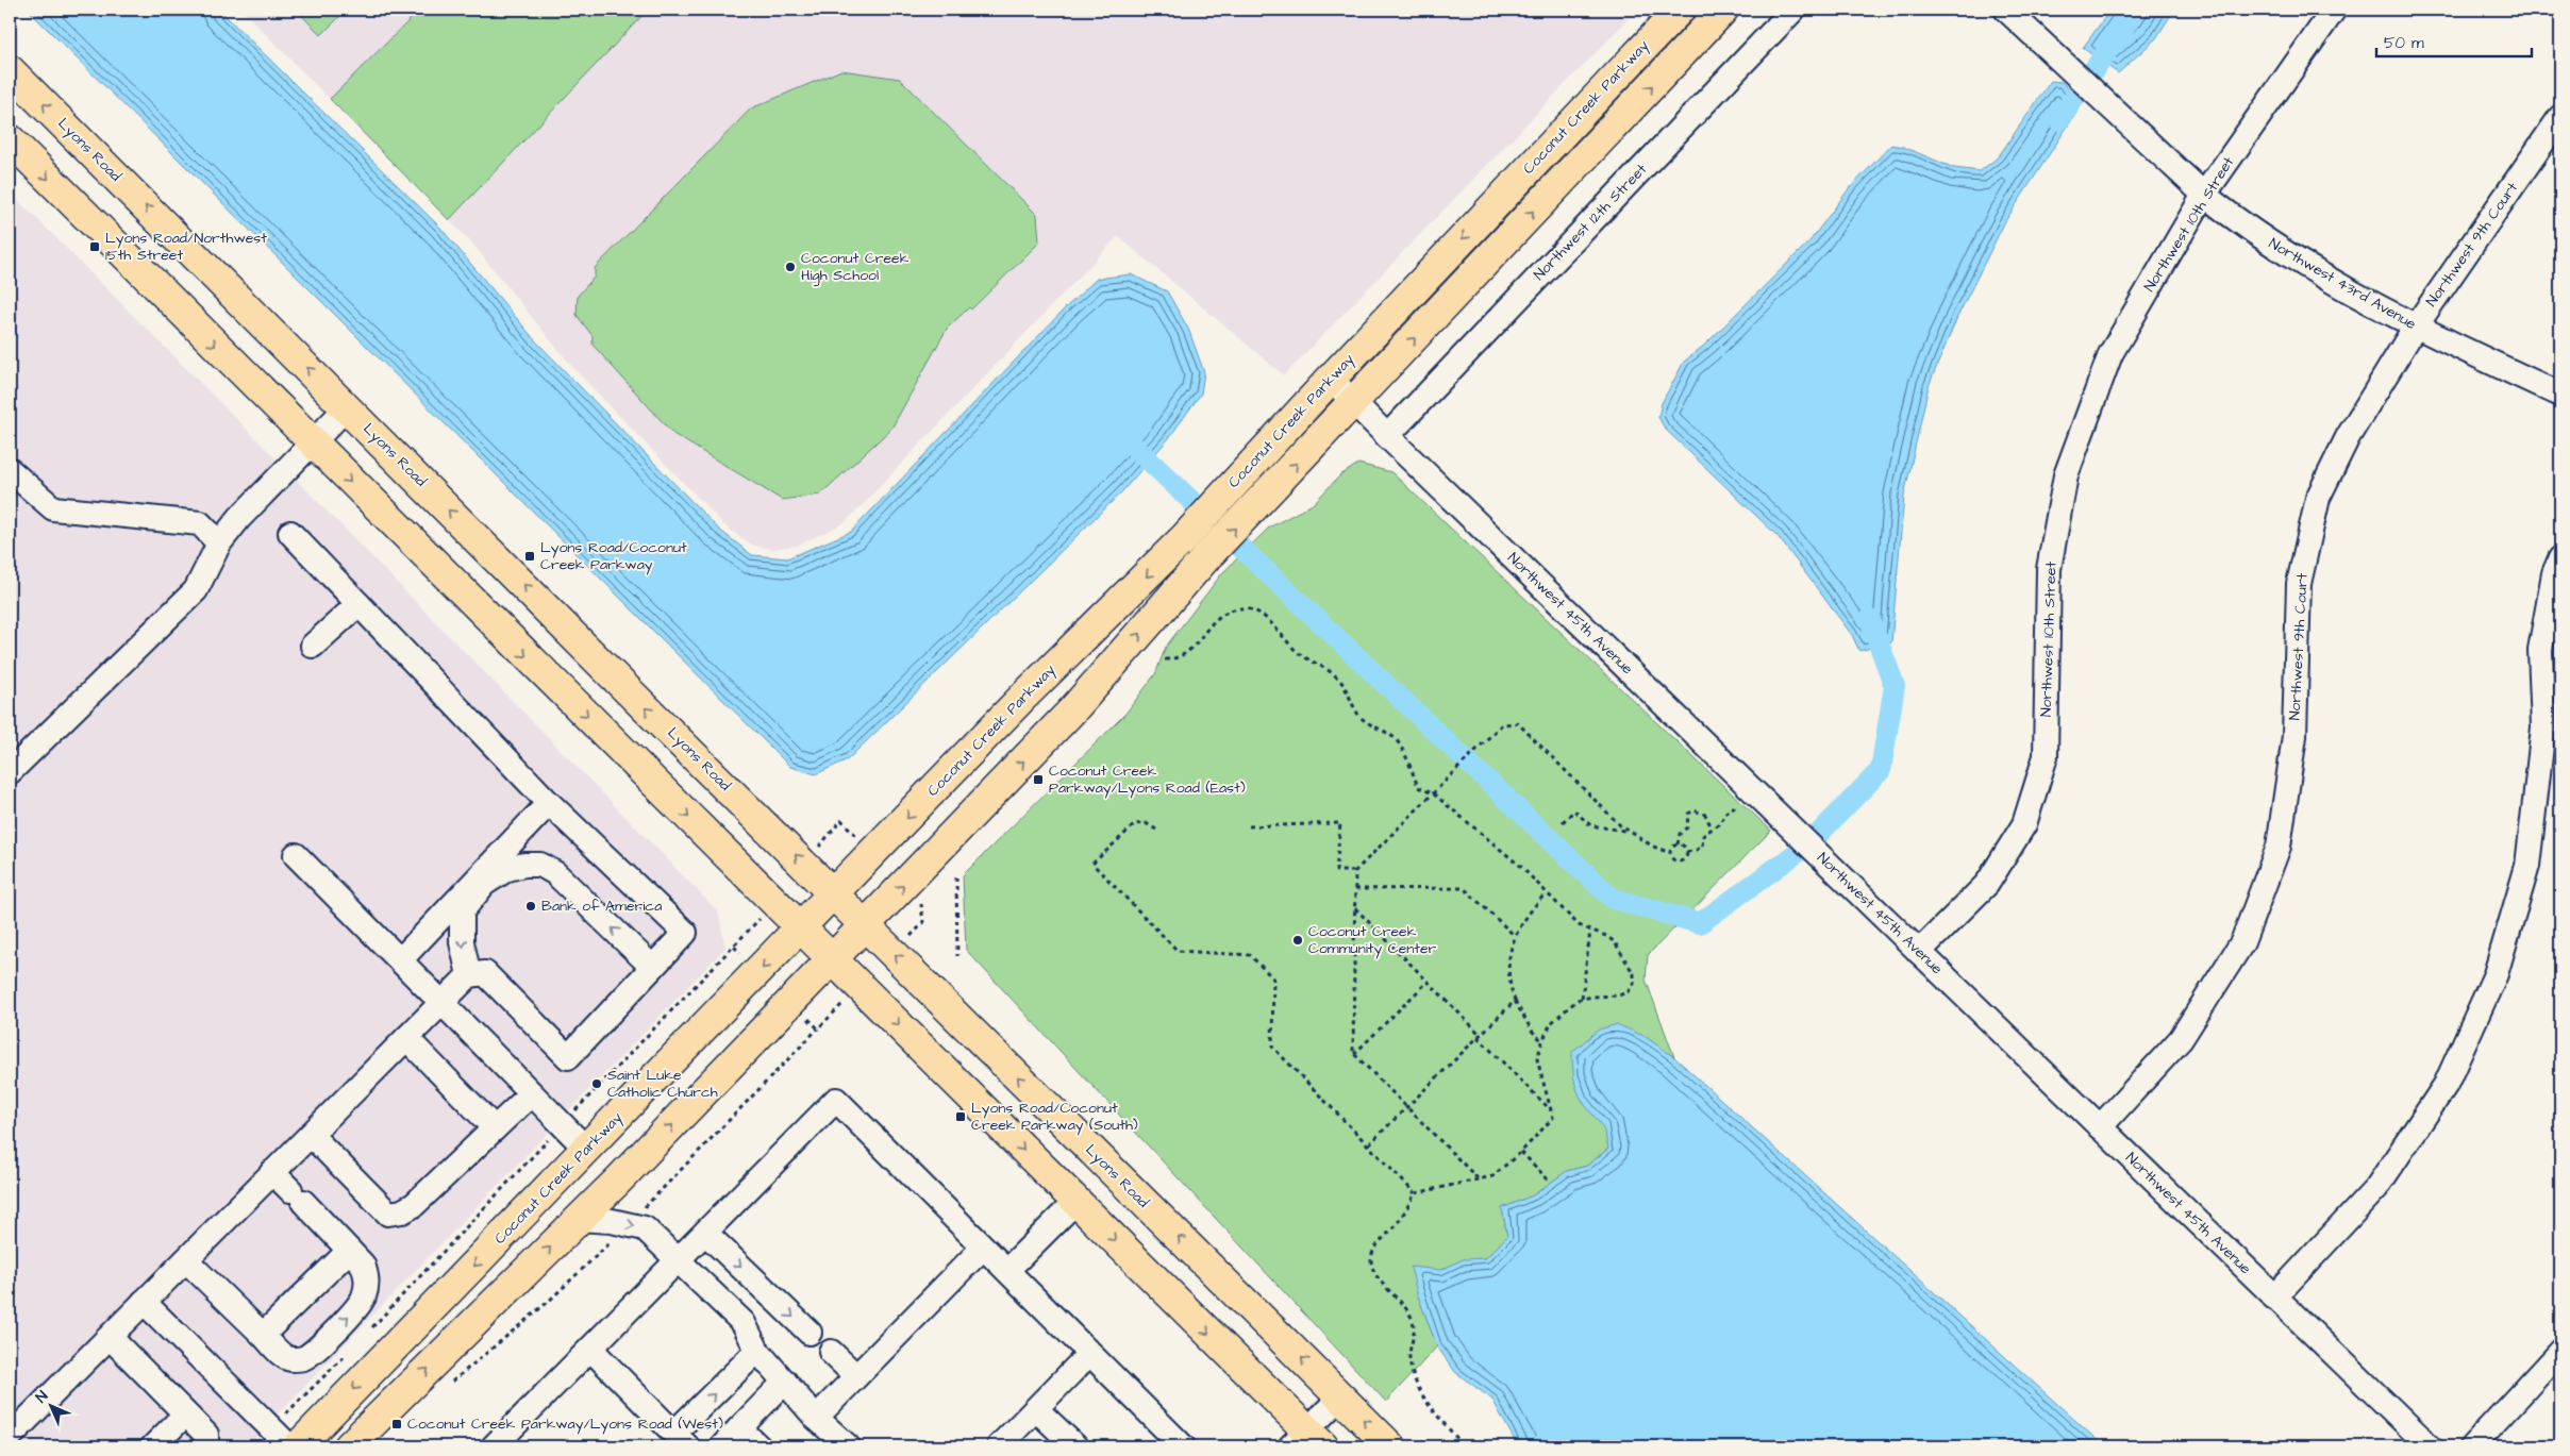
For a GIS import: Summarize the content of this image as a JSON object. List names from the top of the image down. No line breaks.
{"streets":{"main road":["Coconut Creek Parkway","Lyons Road"],"street":["Northwest 12th Street","Northwest 10th Street","Northwest 9th Court","Northwest 43rd Avenue","Northwest 45th Avenue"]},"crossings":[["Coconut Creek Parkway","Lyons Road"],["Coconut Creek Parkway","Northwest 45th Avenue"],["Northwest 12th Street","Northwest 45th Avenue"],["Northwest 10th Street","Northwest 43rd Avenue"],["Northwest 10th Street","Northwest 45th Avenue"],["Northwest 9th Court","Northwest 43rd Avenue"],["Northwest 9th Court","Northwest 45th Avenue"]],"places":{"transit":["Lyons Road/Northwest 15th Street","Lyons Road/Coconut Creek Parkway","Coconut Creek Parkway/Lyons Road (East)","Lyons Road/Coconut Creek Parkway (South)","Coconut Creek Parkway/Lyons Road (West)"],"other":["Coconut Creek High School","Bank of America","Coconut Creek Community Center","Saint Luke Catholic Church"]},"scale_bar":"50 m","north":"top left"}
